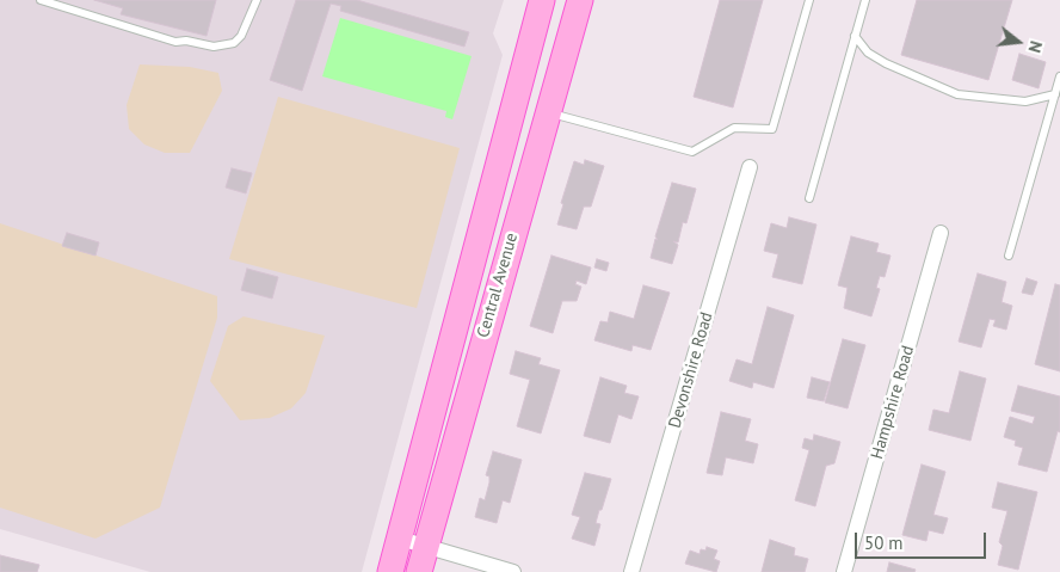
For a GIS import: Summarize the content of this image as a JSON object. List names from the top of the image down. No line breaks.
{"streets":{"main road":["Central Avenue"],"street":["Devonshire Road","Hampshire Road"]},"scale_bar":"50 m","north":"right"}
